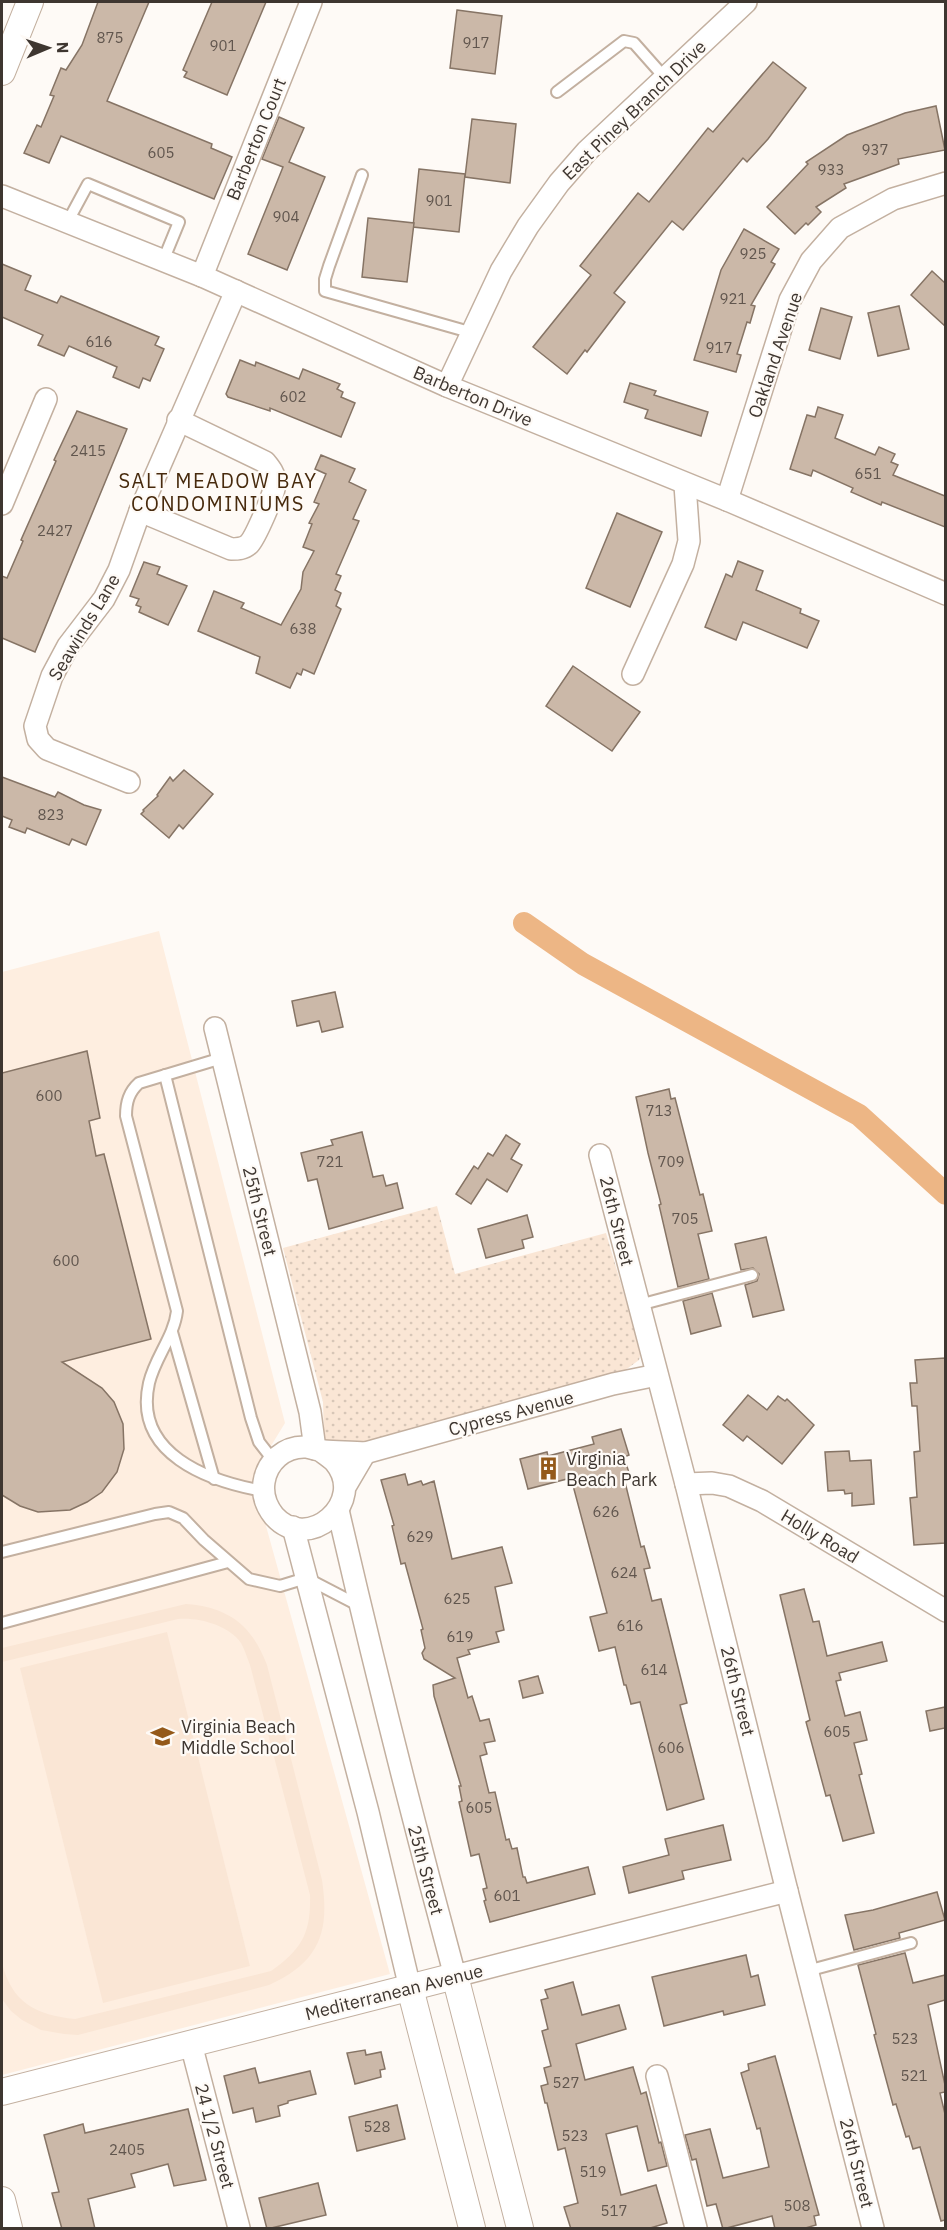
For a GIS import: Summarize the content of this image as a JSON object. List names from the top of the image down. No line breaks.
{"streets":{"street":["East Piney Branch Drive","Barberton Court","Oakland Avenue","Barberton Drive","Seawinds Lane","25th Street","26th Street","Cypress Avenue","Holly Road","Mediterranean Avenue","24 1/2 Street"]},"crossings":[["East Piney Branch Drive","Barberton Drive"],["Barberton Court","Barberton Drive"],["Oakland Avenue","Barberton Drive"],["Barberton Drive","Seawinds Lane"],["25th Street","Cypress Avenue"],["25th Street","Mediterranean Avenue"],["26th Street","Cypress Avenue"],["26th Street","Holly Road"],["26th Street","Mediterranean Avenue"],["Mediterranean Avenue","24 1/2 Street"]],"districts":["SALT MEADOW BAY CONDOMINIUMS"],"places":{"building":["Virginia Beach Park"],"school or university":["Virginia Beach Middle School"]},"house_numbers":["875","917","901","937","605","933","901","904","925","921","616","917","602","2415","651","2427","638","823","600","713","721","709","705","600","626","629","624","625","616","619","614","605","606","605","601","523","521","527","528","523","2405","519","508","517"],"north":"right"}
